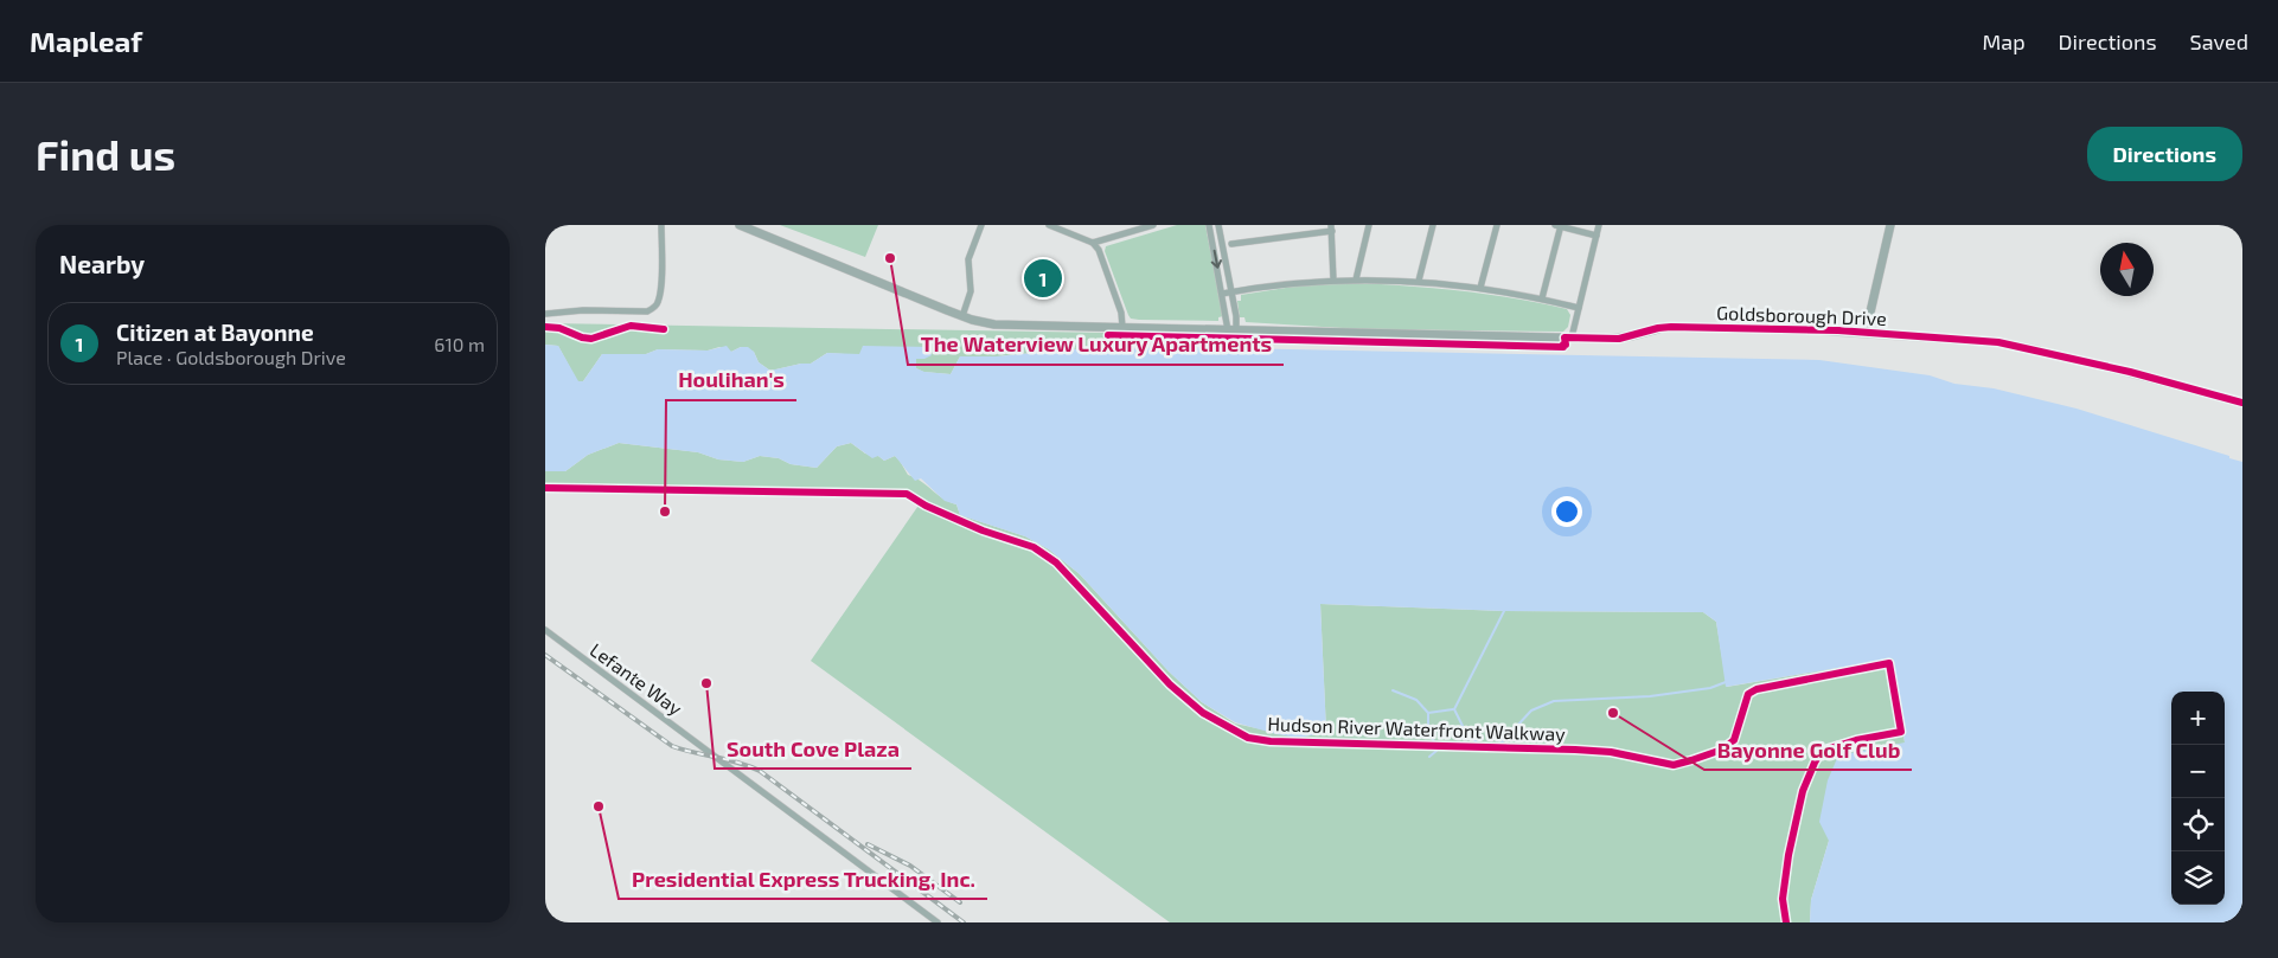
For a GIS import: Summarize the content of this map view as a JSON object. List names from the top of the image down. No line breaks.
{"streets":{"street":["Goldsborough Drive","Lefante Way"],"cycle path":["Hudson River Waterfront Walkway"]},"places":["The Waterview Luxury Apartments","Houlihan's","South Cove Plaza","Bayonne Golf Club","Presidential Express Trucking, Inc."],"north":"top","page":{"header":"Mapleaf","nav":["Map","Directions","Saved"],"buttons":"Directions","title":"Find us","heading":"Nearby","pins":"1","list":[{"mark":"1","name":"Citizen at Bayonne","note":"Place · Goldsborough Drive","value":"610 m"}],"map_buttons":["+","−"]}}
